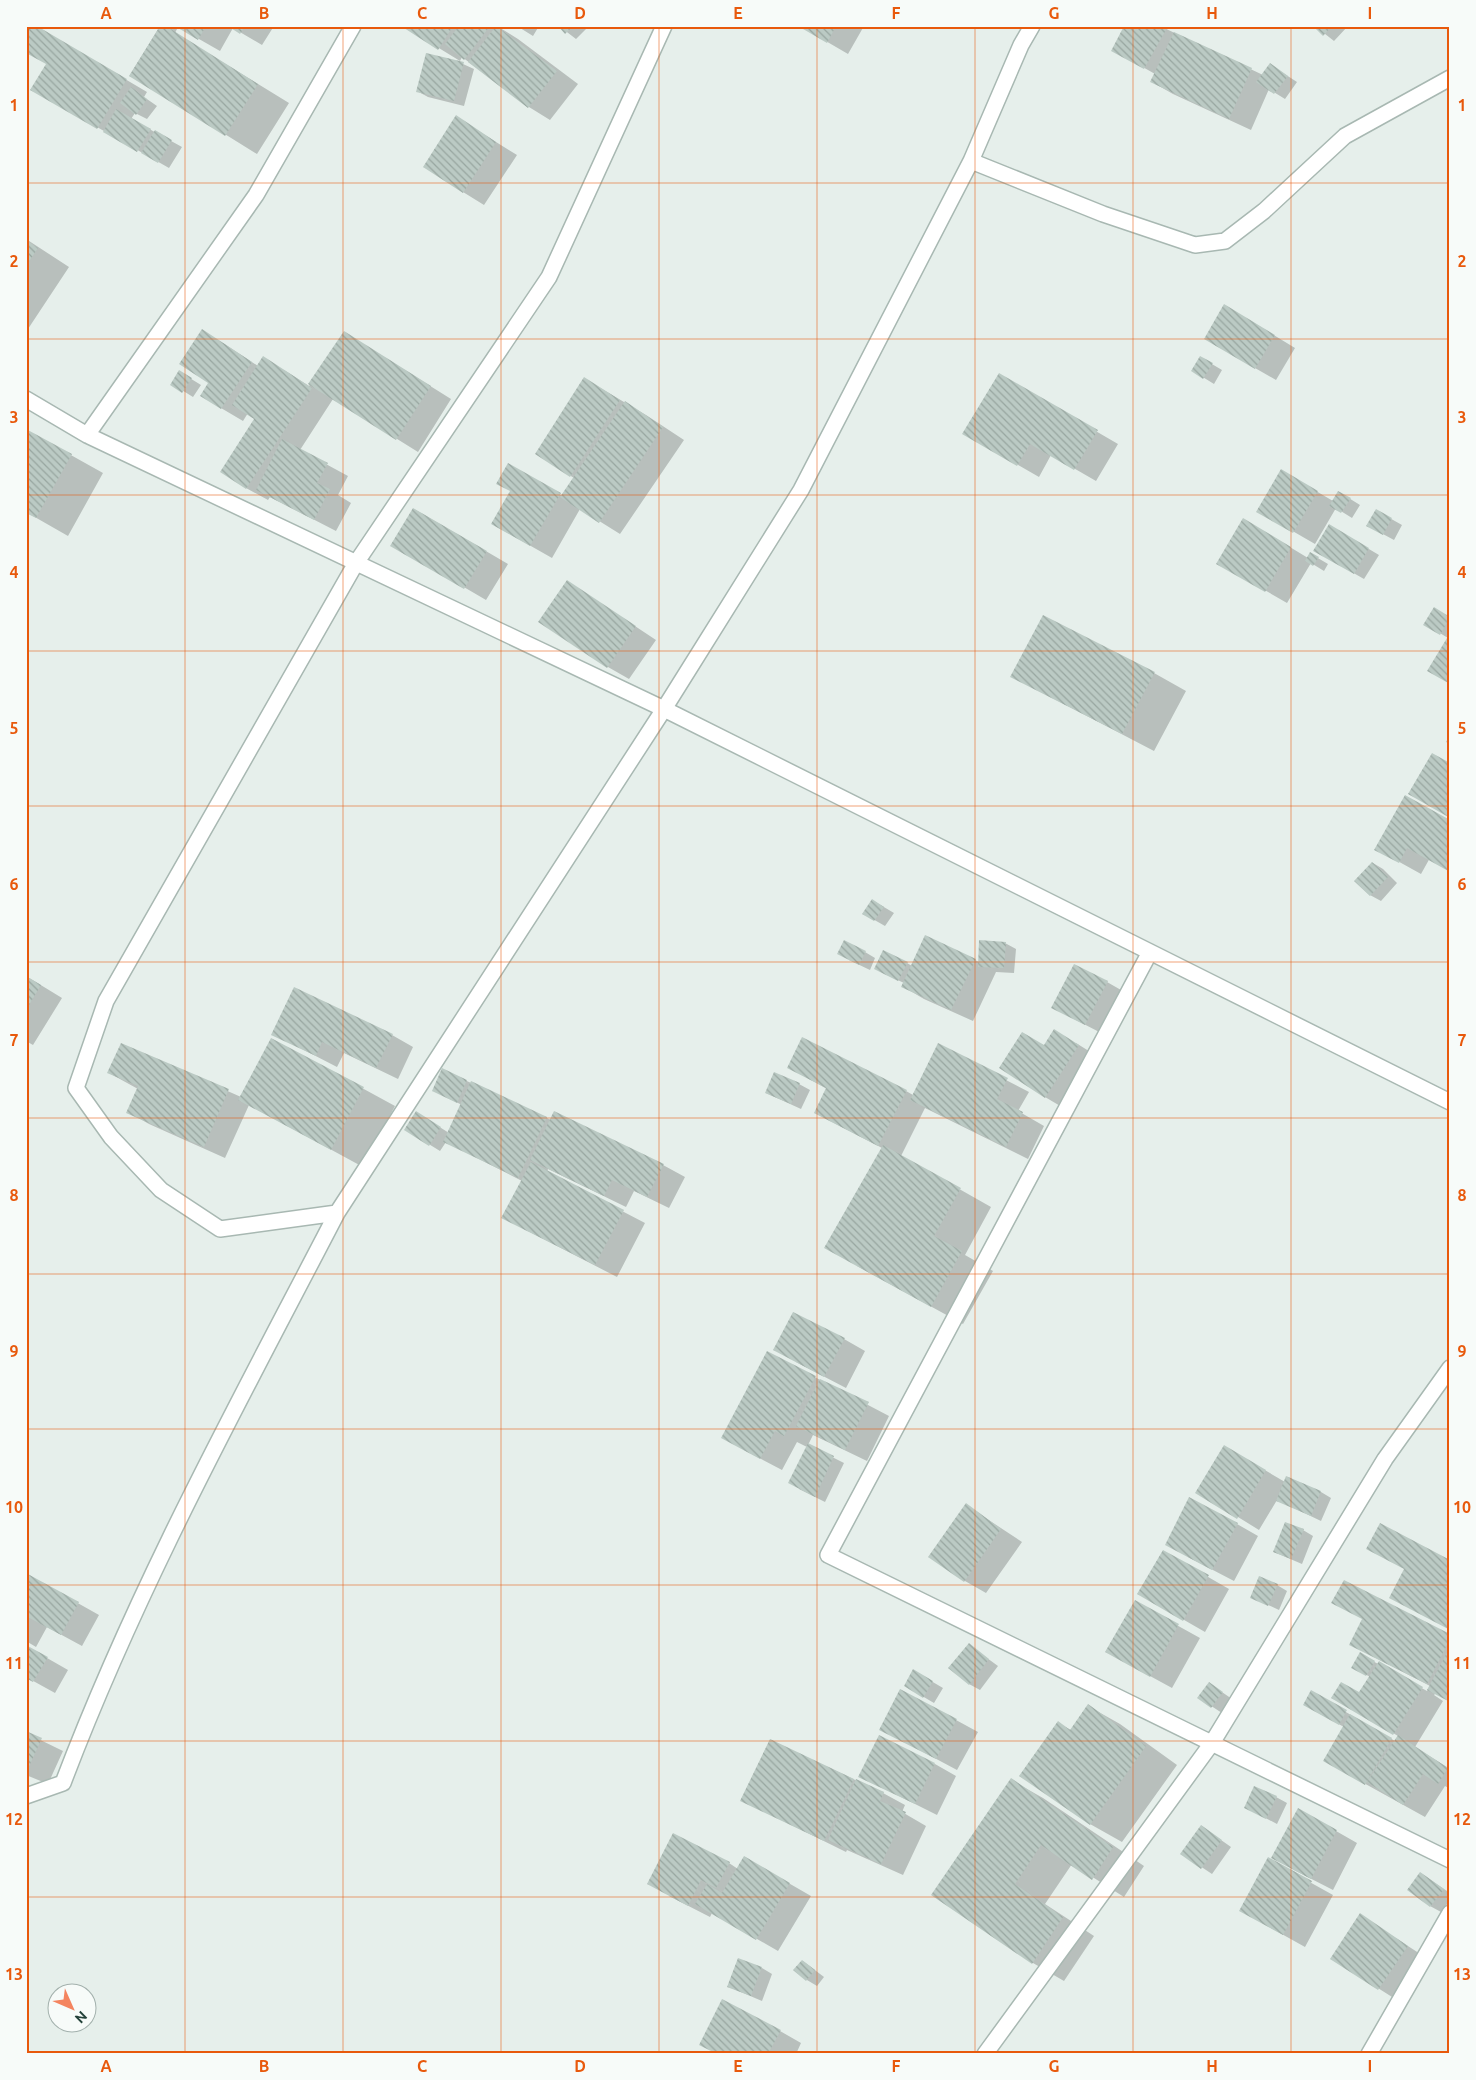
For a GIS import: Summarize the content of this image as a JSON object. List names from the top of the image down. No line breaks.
{"north":"bottom right","grid":{"columns":["A","B","C","D","E","F","G","H","I"],"rows":["1","2","3","4","5","6","7","8","9","10","11","12","13"]}}
